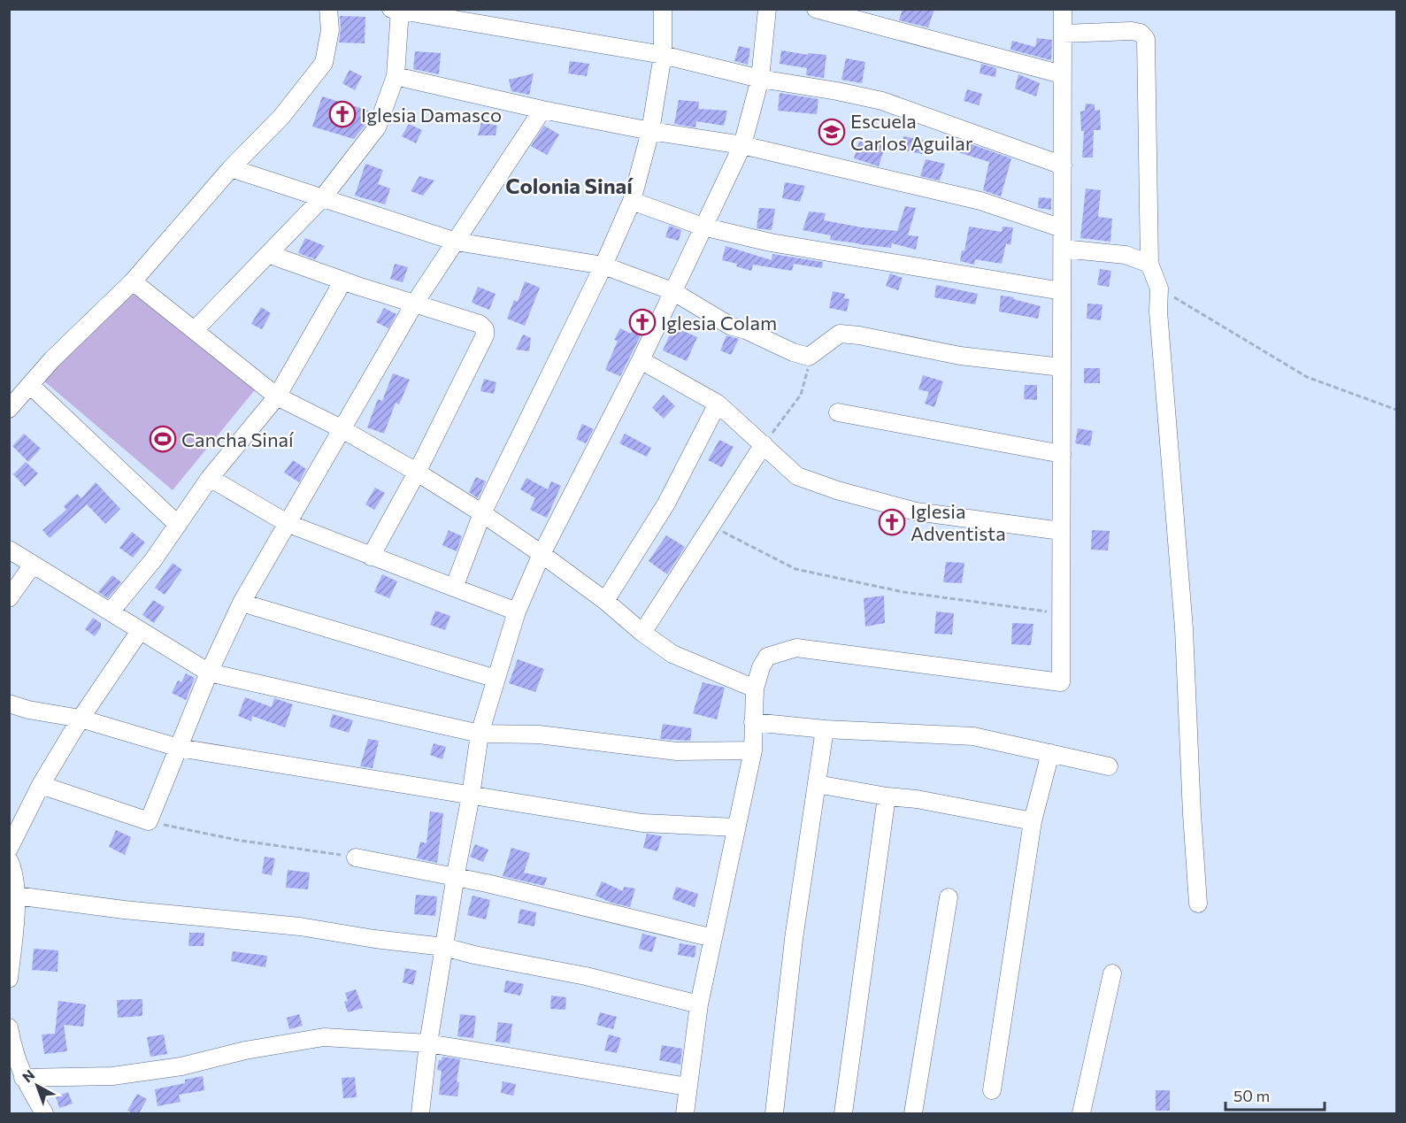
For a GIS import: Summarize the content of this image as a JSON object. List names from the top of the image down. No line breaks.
{"districts":["Colonia Sinaí"],"places":{"church":["Iglesia Damasco","Iglesia Colam","Iglesia Adventista"],"school or university":["Escuela Carlos Aguilar"],"sports":["Cancha Sinaí"]},"scale_bar":"50 m","north":"top left"}
